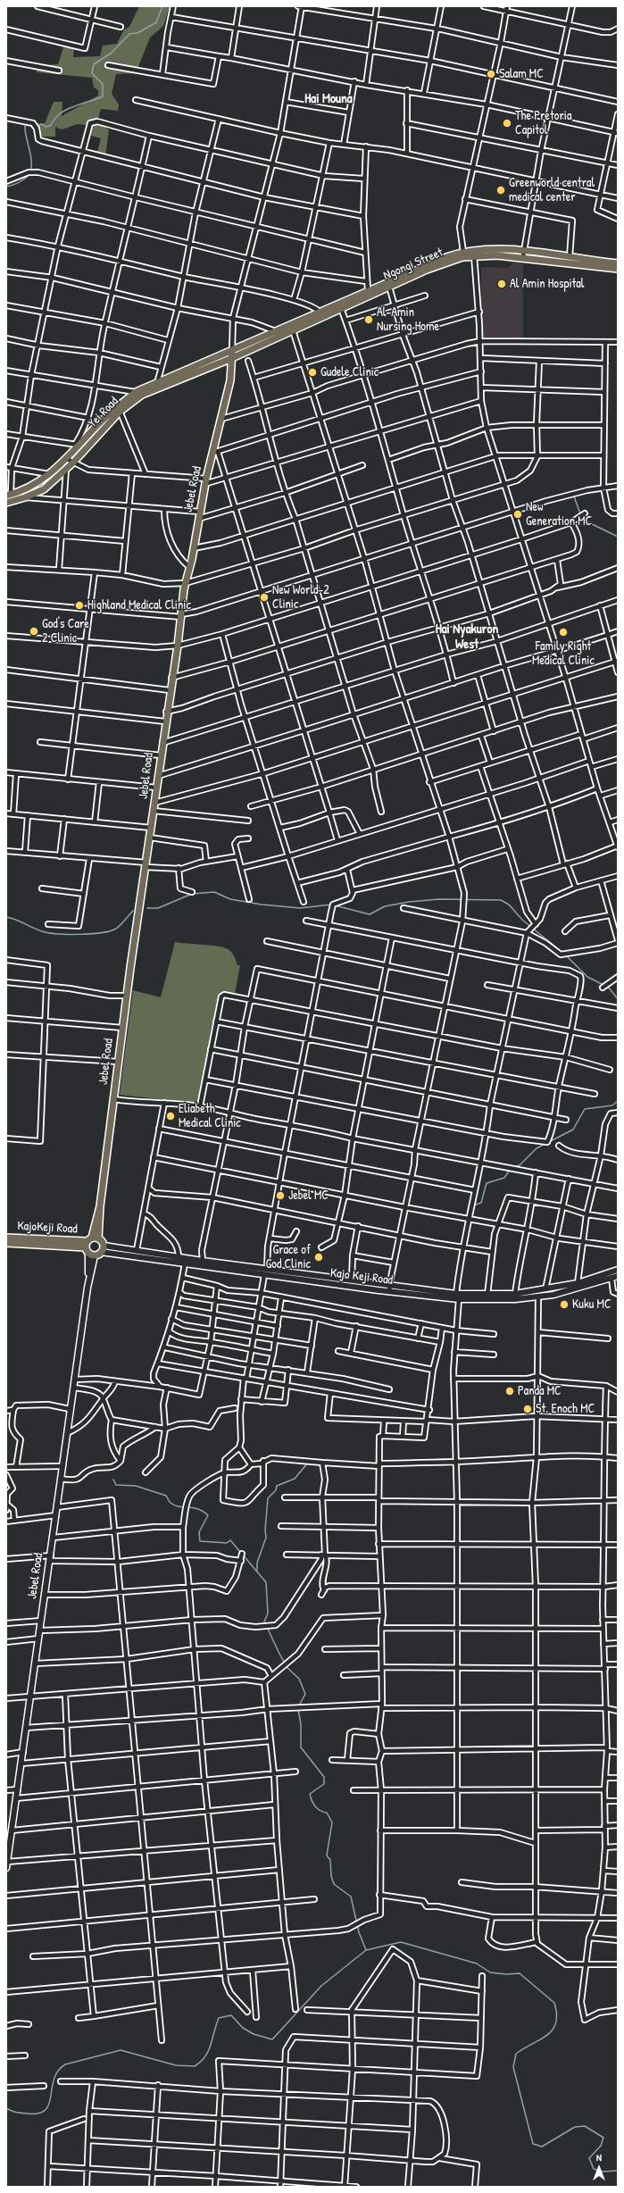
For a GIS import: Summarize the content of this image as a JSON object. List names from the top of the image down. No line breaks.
{"streets":{"main road":["Ngongi Street","Yei Road","Jebel Road","KajoKeji Road","Kajo Keji Road"]},"crossings":[["Ngongi Street","Yei Road"],["Ngongi Street","Jebel Road"],["Yei Road","Jebel Road"],["Jebel Road","KajoKeji Road"]],"districts":["Hai Mouna","Hai Nyakuron West"],"places":["Salam MC","The Pretoria Capitol","Greenworld central medical center","Al Amin Hospital","Al-Amin Nursing Home","Gudele Clinic","New Generation MC","New World-2 Clinic","Highland Medical Clinic","God's Care 2 Clinic","Family Right Medical Clinic","Eliabeth Medical Clinic","Jebel MC","Grace of God Clinic","Kuku MC","Panda MC","St. Enoch MC"],"north":"top"}
